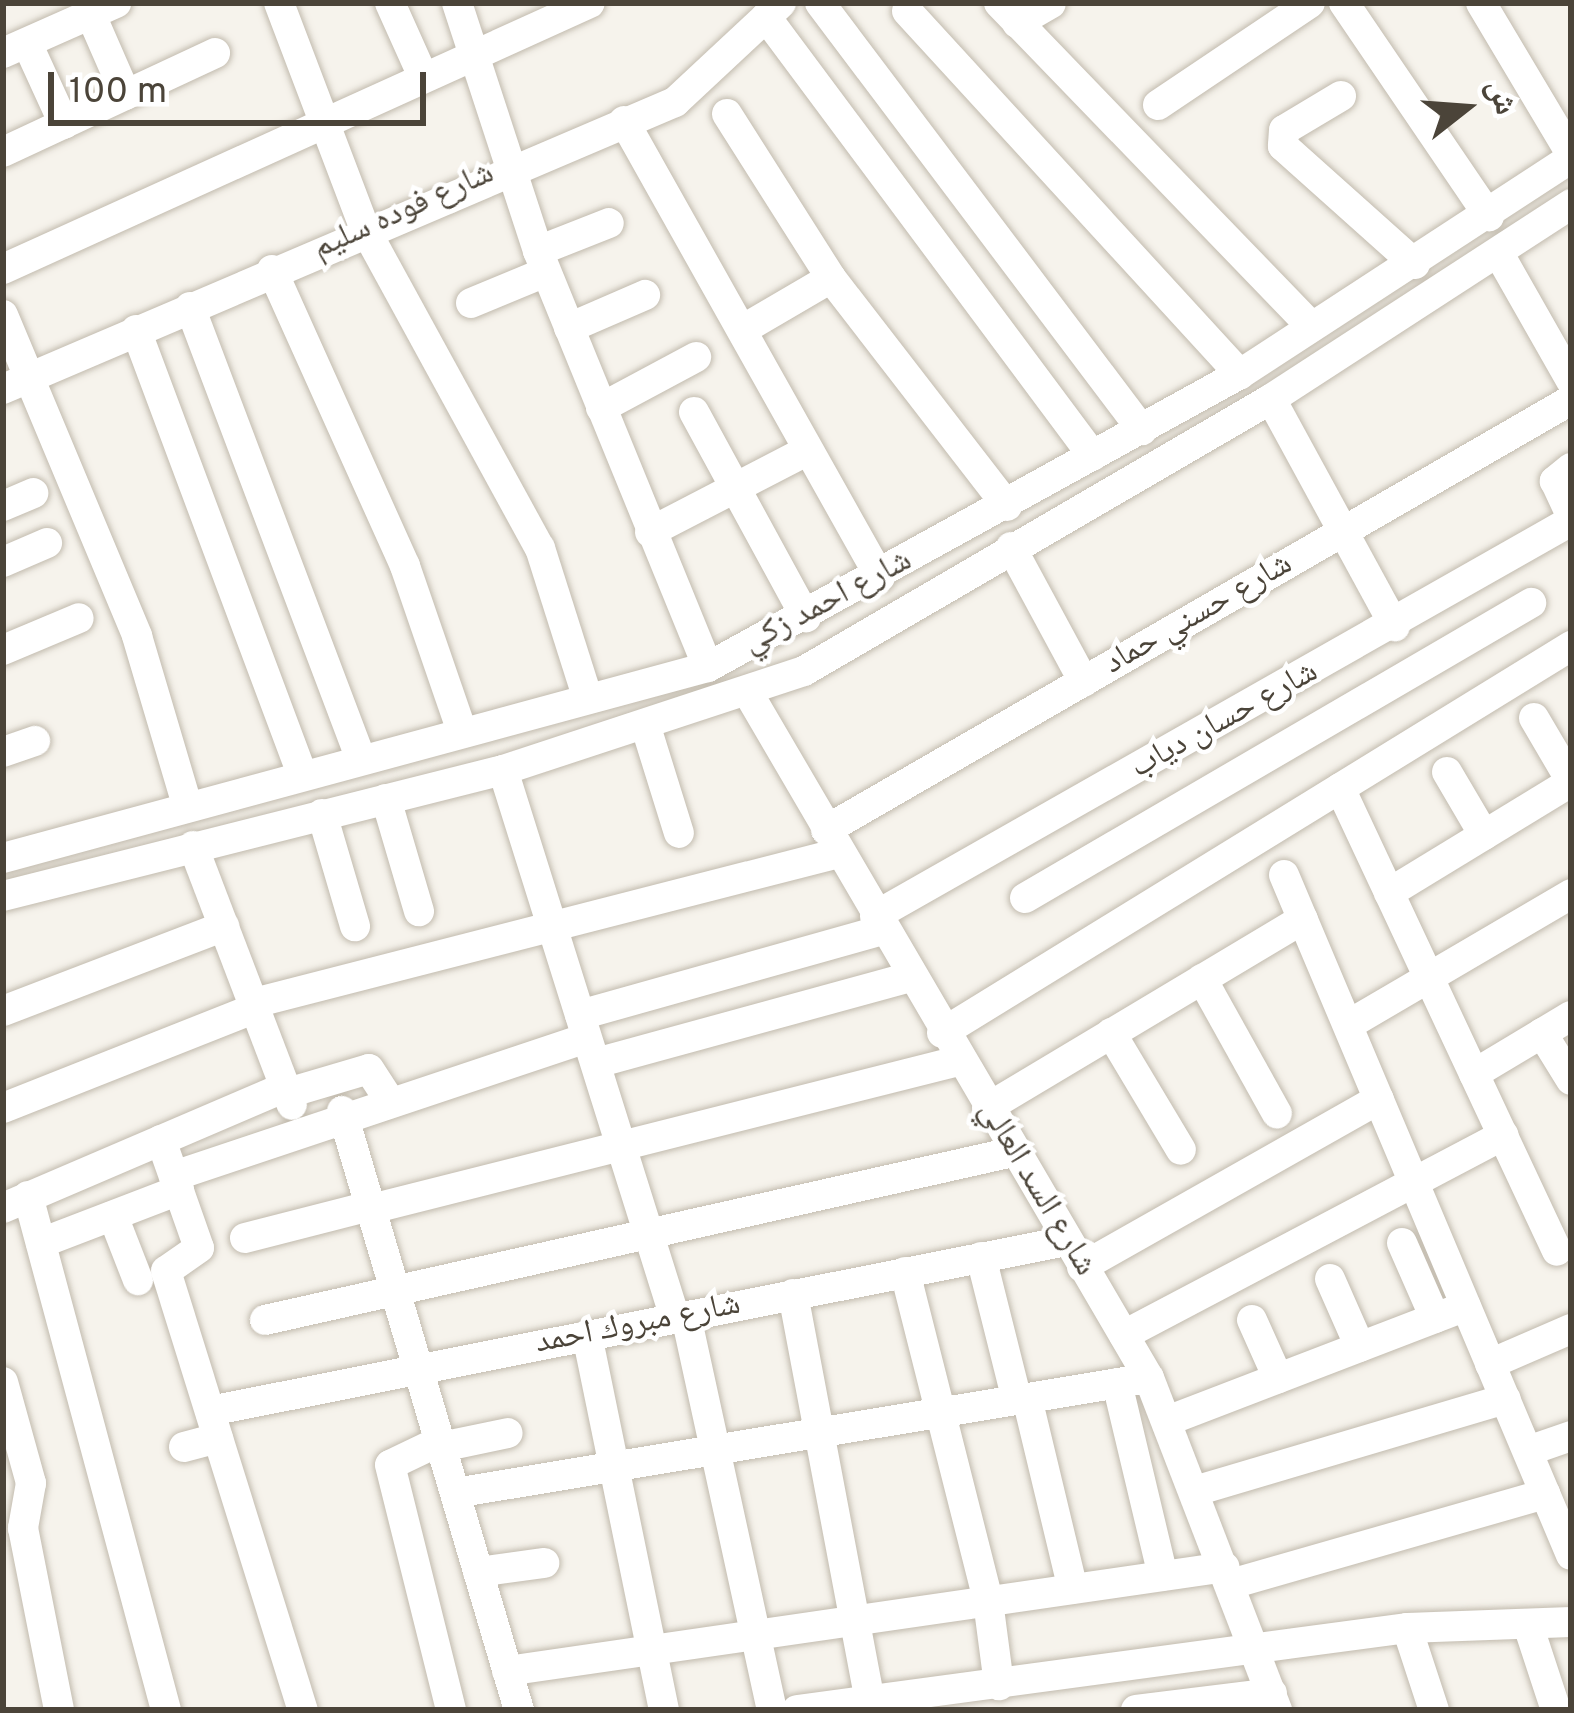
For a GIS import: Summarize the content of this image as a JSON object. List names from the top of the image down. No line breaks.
{"streets":{"street":["شارع فوده سليم","شارع احمد زكي","شارع حسني حماد","شارع حسان دياب","شارع السد العالي","شارع مبروك احمد"]},"crossings":[["شارع احمد زكي","شارع السد العالي"],["شارع حسني حماد","شارع السد العالي"],["شارع حسان دياب","شارع السد العالي"],["شارع السد العالي","شارع مبروك احمد"]],"scale_bar":"100 m","north":"right"}
